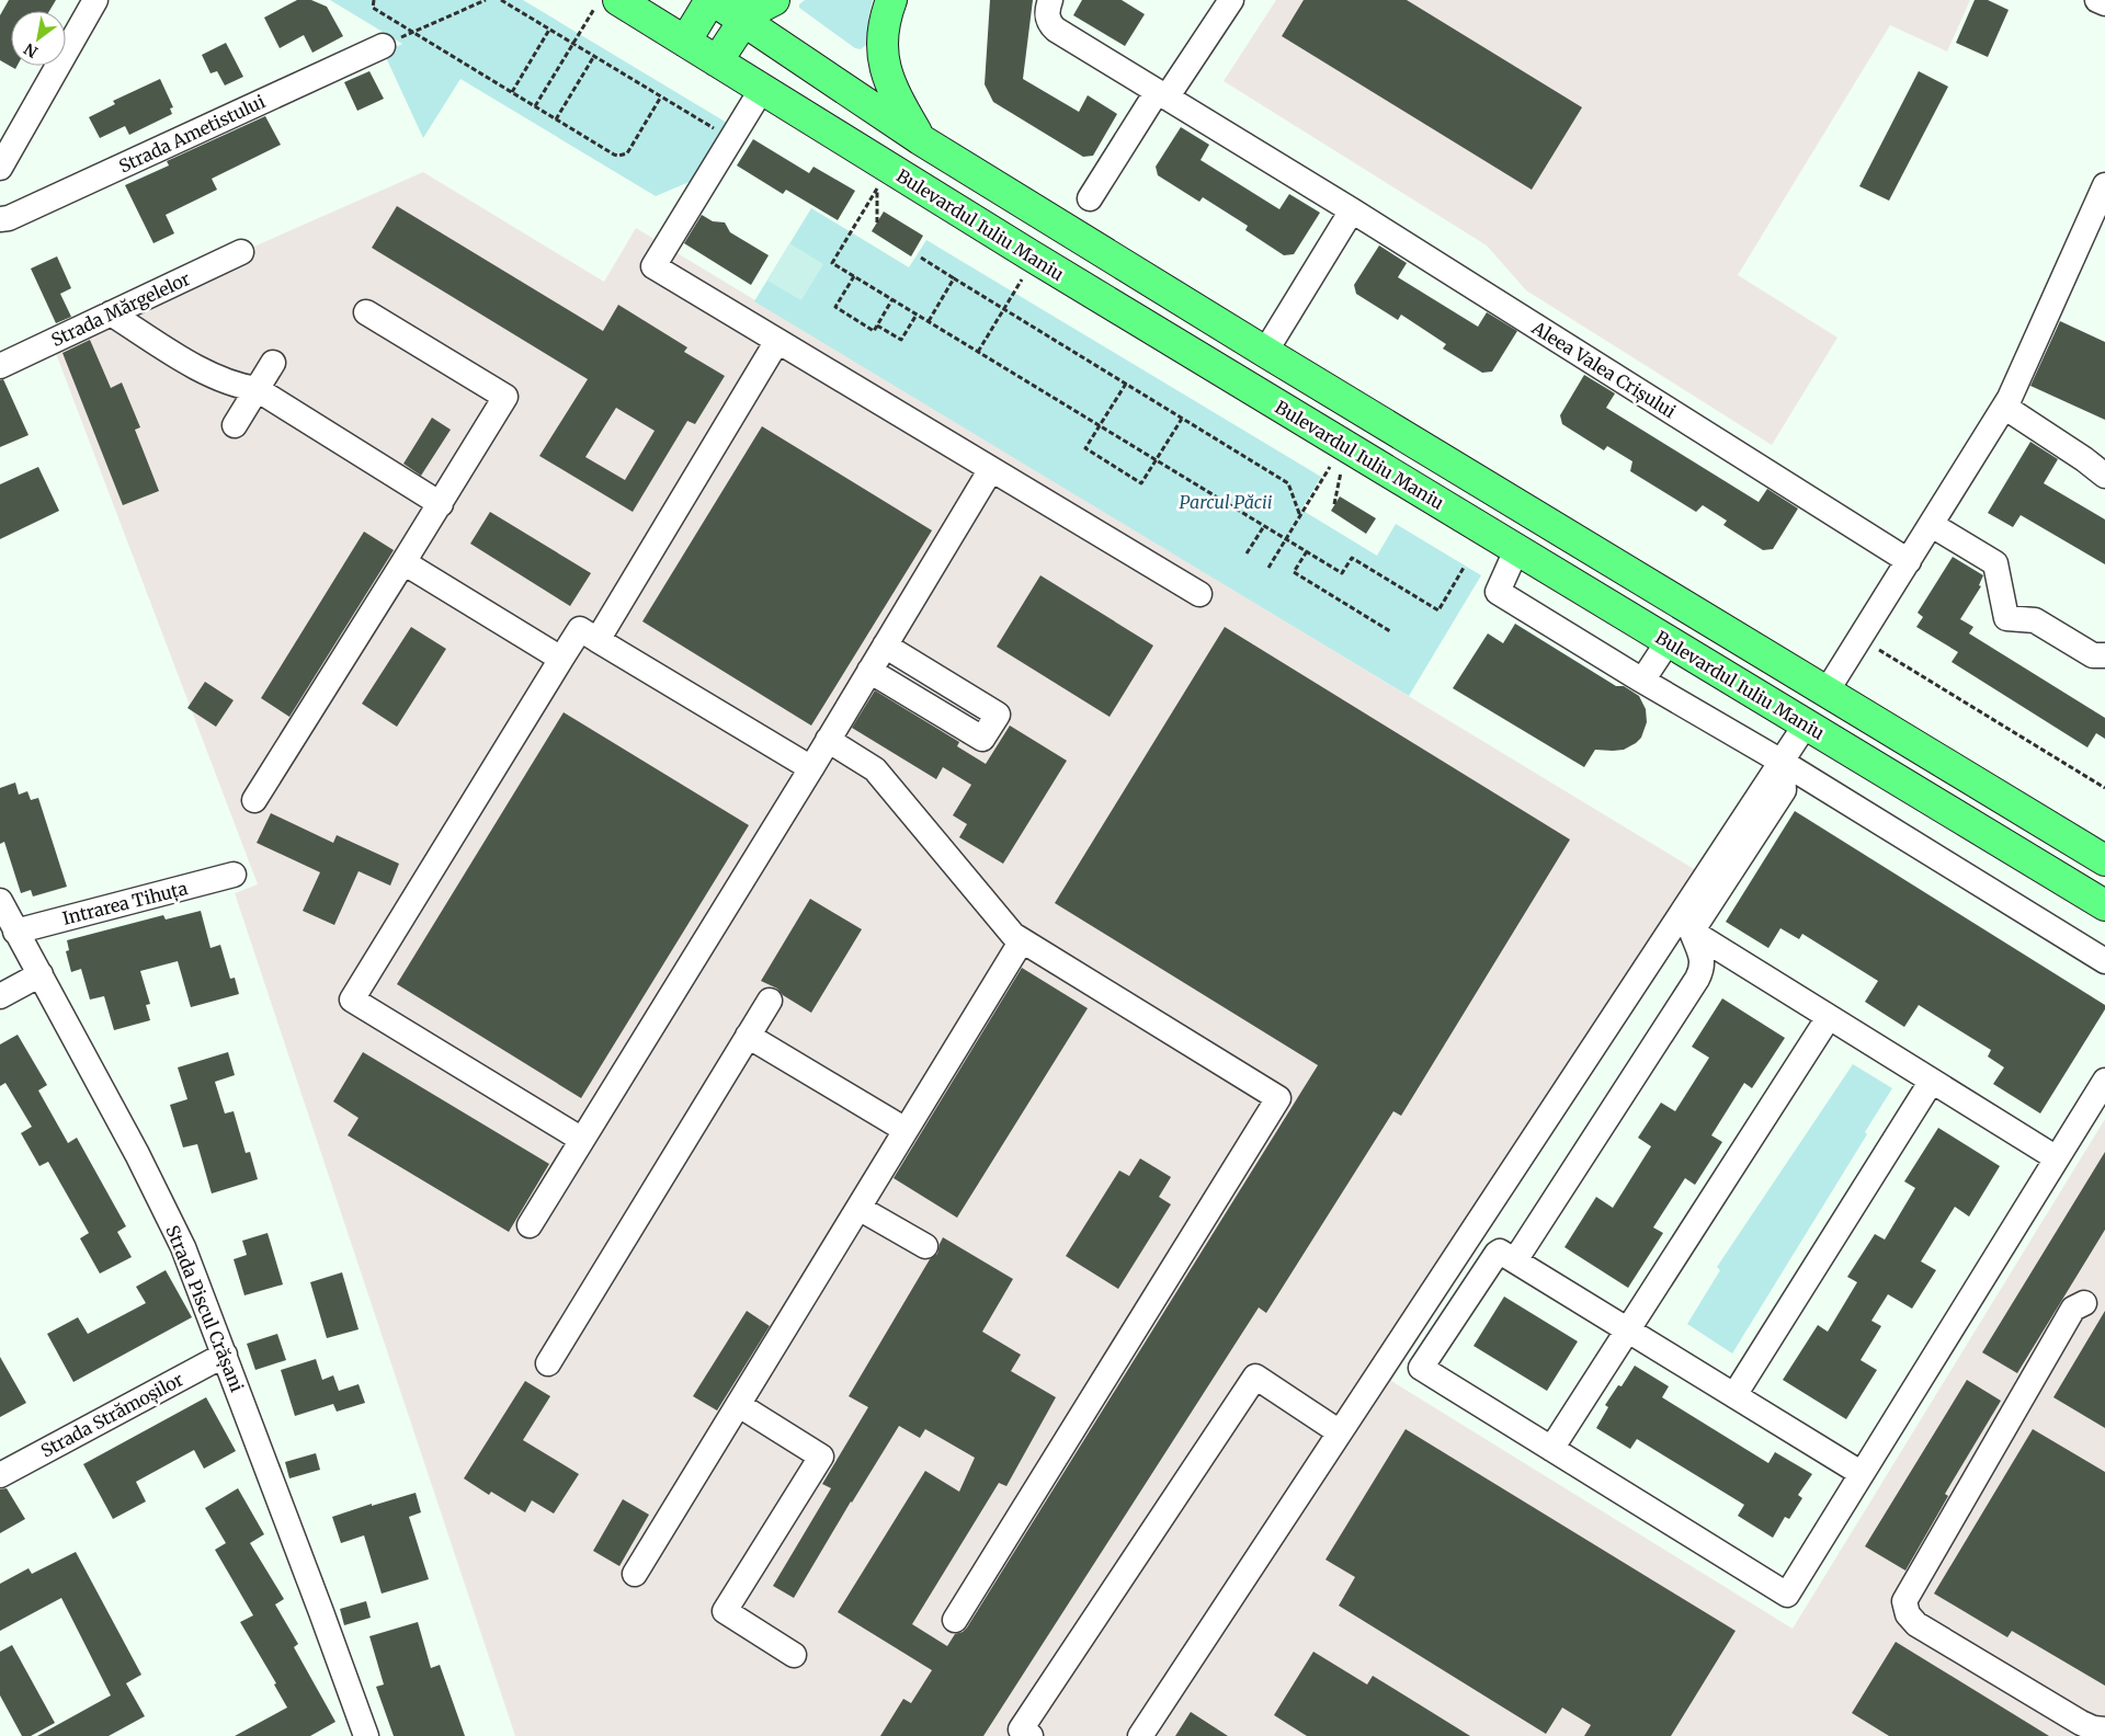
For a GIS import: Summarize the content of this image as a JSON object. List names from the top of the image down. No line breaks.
{"streets":{"main road":["Bulevardul Iuliu Maniu"],"street":["Strada Ametistului","Strada Mărgelelor","Aleea Valea Crișului","Intrarea Tihuța","Strada Piscul Crășani","Strada Strămoșilor"]},"crossings":[["Intrarea Tihuța","Strada Piscul Crășani"],["Strada Piscul Crășani","Strada Strămoșilor"]],"parks":["Parcul Păcii"],"north":"bottom left"}
